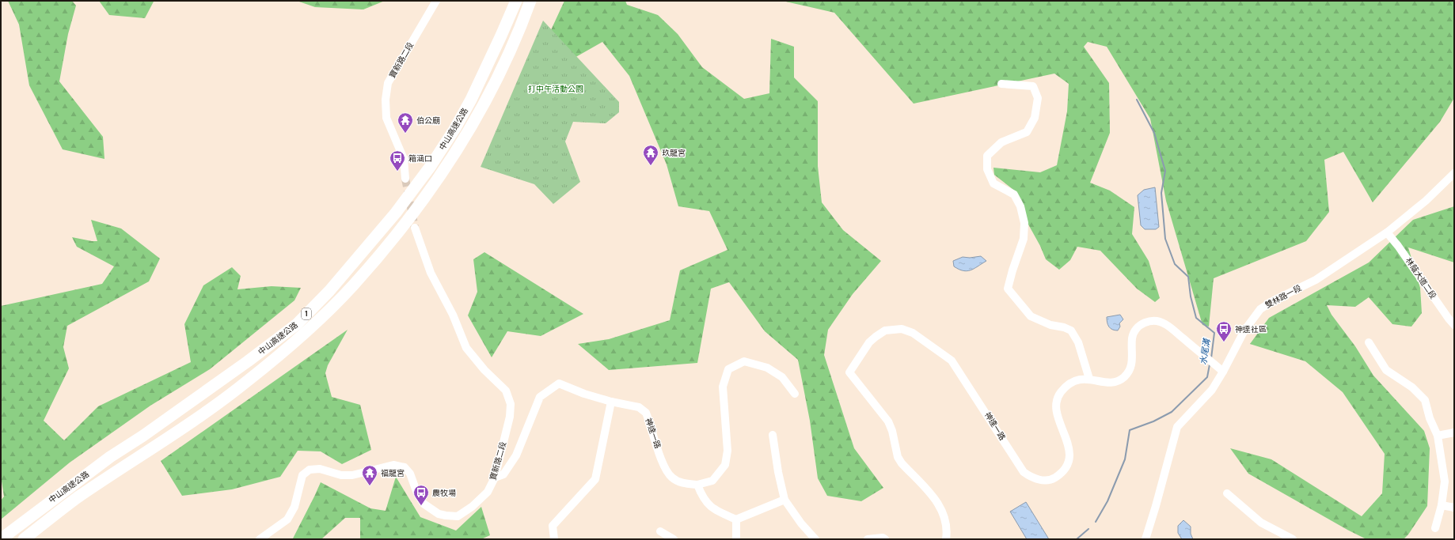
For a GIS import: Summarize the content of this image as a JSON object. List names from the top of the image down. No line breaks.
{"streets":{"highway":["中山高速公路","1"],"street":["寶新路二段","林蔭大道二段","雙林路一段","神達一路"]},"crossings":[["寶新路二段","神達一路"],["林蔭大道二段","雙林路一段"],["雙林路一段","神達一路"]],"water":["水尾溝"],"parks":["打中午活動公園"],"places":{"temple":["伯公廟","玖龍宮","福龍宮"],"bus stop":["箱涵口","神達社區","農牧場"]}}
